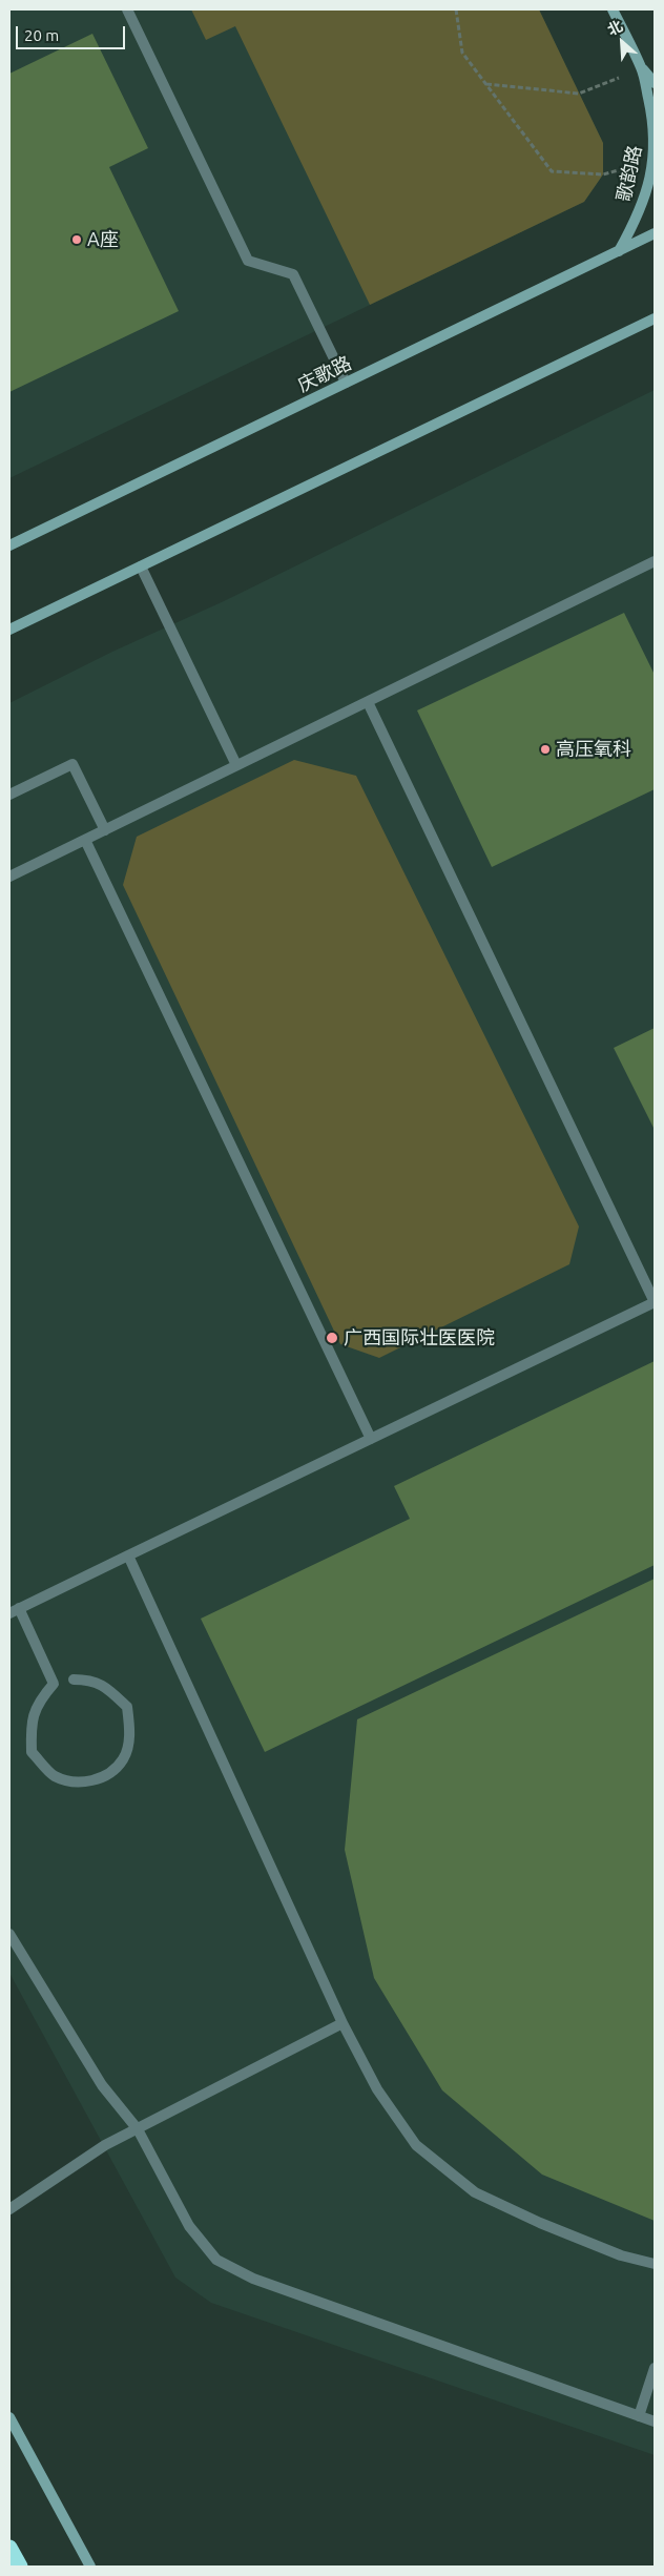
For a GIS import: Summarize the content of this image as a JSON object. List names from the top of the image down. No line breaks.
{"streets":{"street":["歌韵路","庆歌路"]},"crossings":[["歌韵路","庆歌路"]],"places":["A座","高压氧科","广西国际壮医医院"],"scale_bar":"20 m","north":"top left"}
